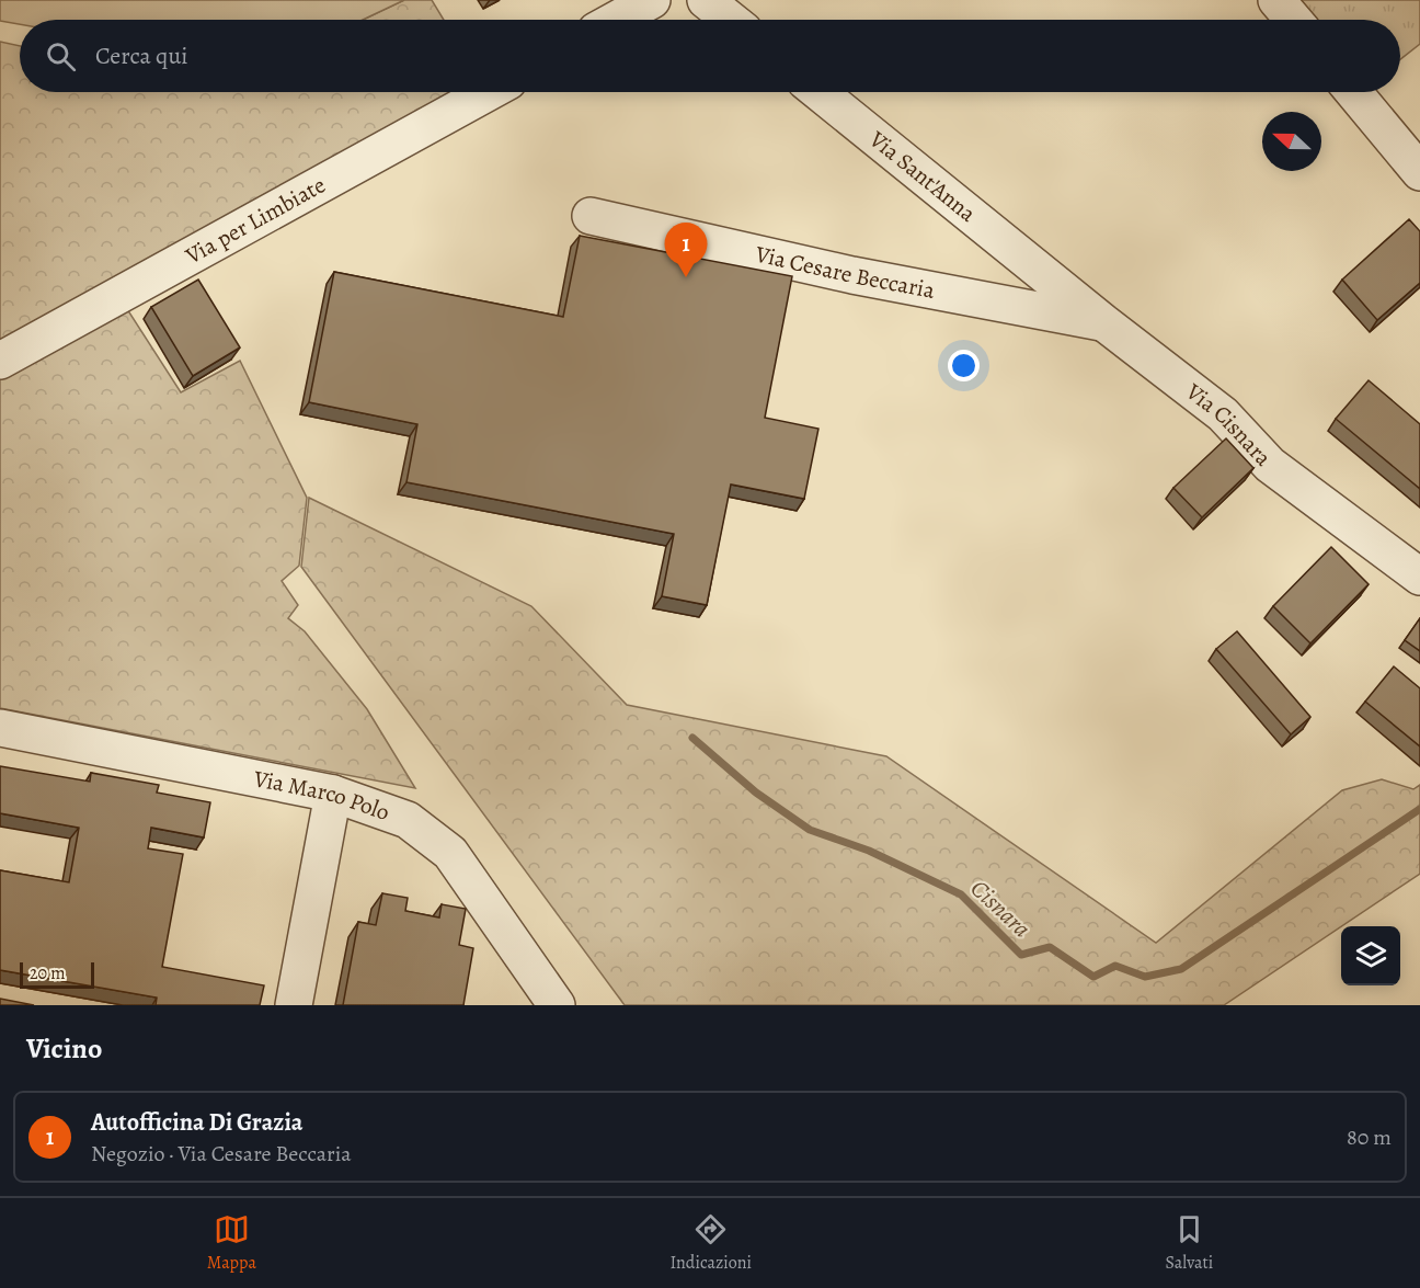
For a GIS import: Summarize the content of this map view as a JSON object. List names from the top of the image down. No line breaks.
{"streets":{"street":["Via Sant'Anna","Via per Limbiate","Via Cesare Beccaria","Via Cisnara","Via Marco Polo"]},"crossings":[["Via Sant'Anna","Via Cisnara"],["Via Cesare Beccaria","Via Cisnara"]],"water":["Cisnara"],"scale_bar":"20 m","north":"left","page":{"search":"Cerca qui","pins":"1","scale":"20 m","heading":"Vicino","list":[{"mark":"1","name":"Autofficina Di Grazia","note":"Negozio · Via Cesare Beccaria","value":"80 m"}],"nav":["Mappa","Indicazioni","Salvati"]}}
